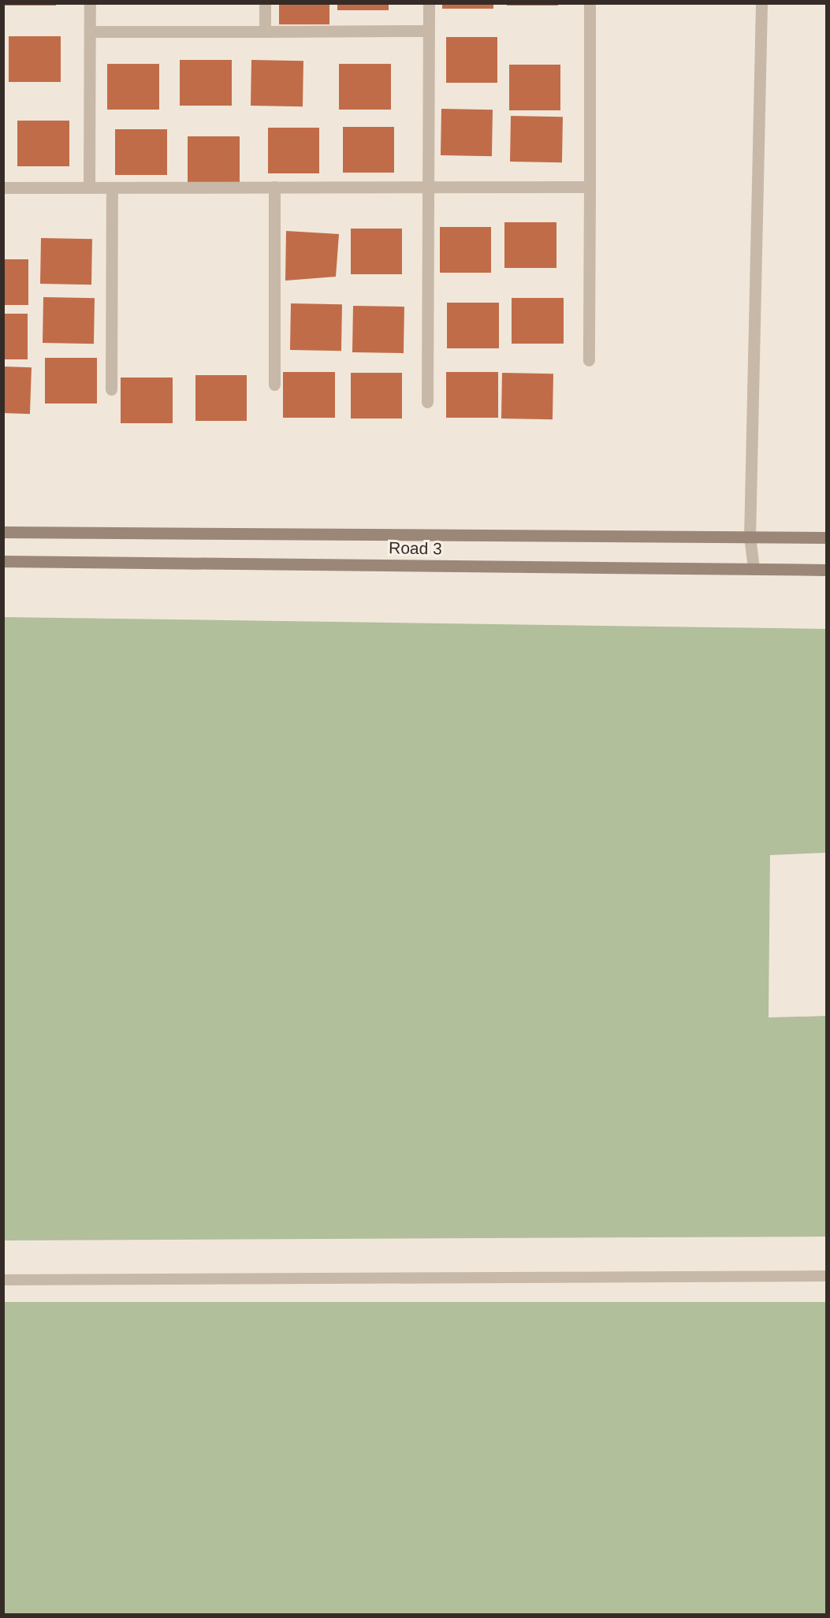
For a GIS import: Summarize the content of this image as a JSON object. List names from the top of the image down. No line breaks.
{"streets":{"street":["Road 3"]}}
